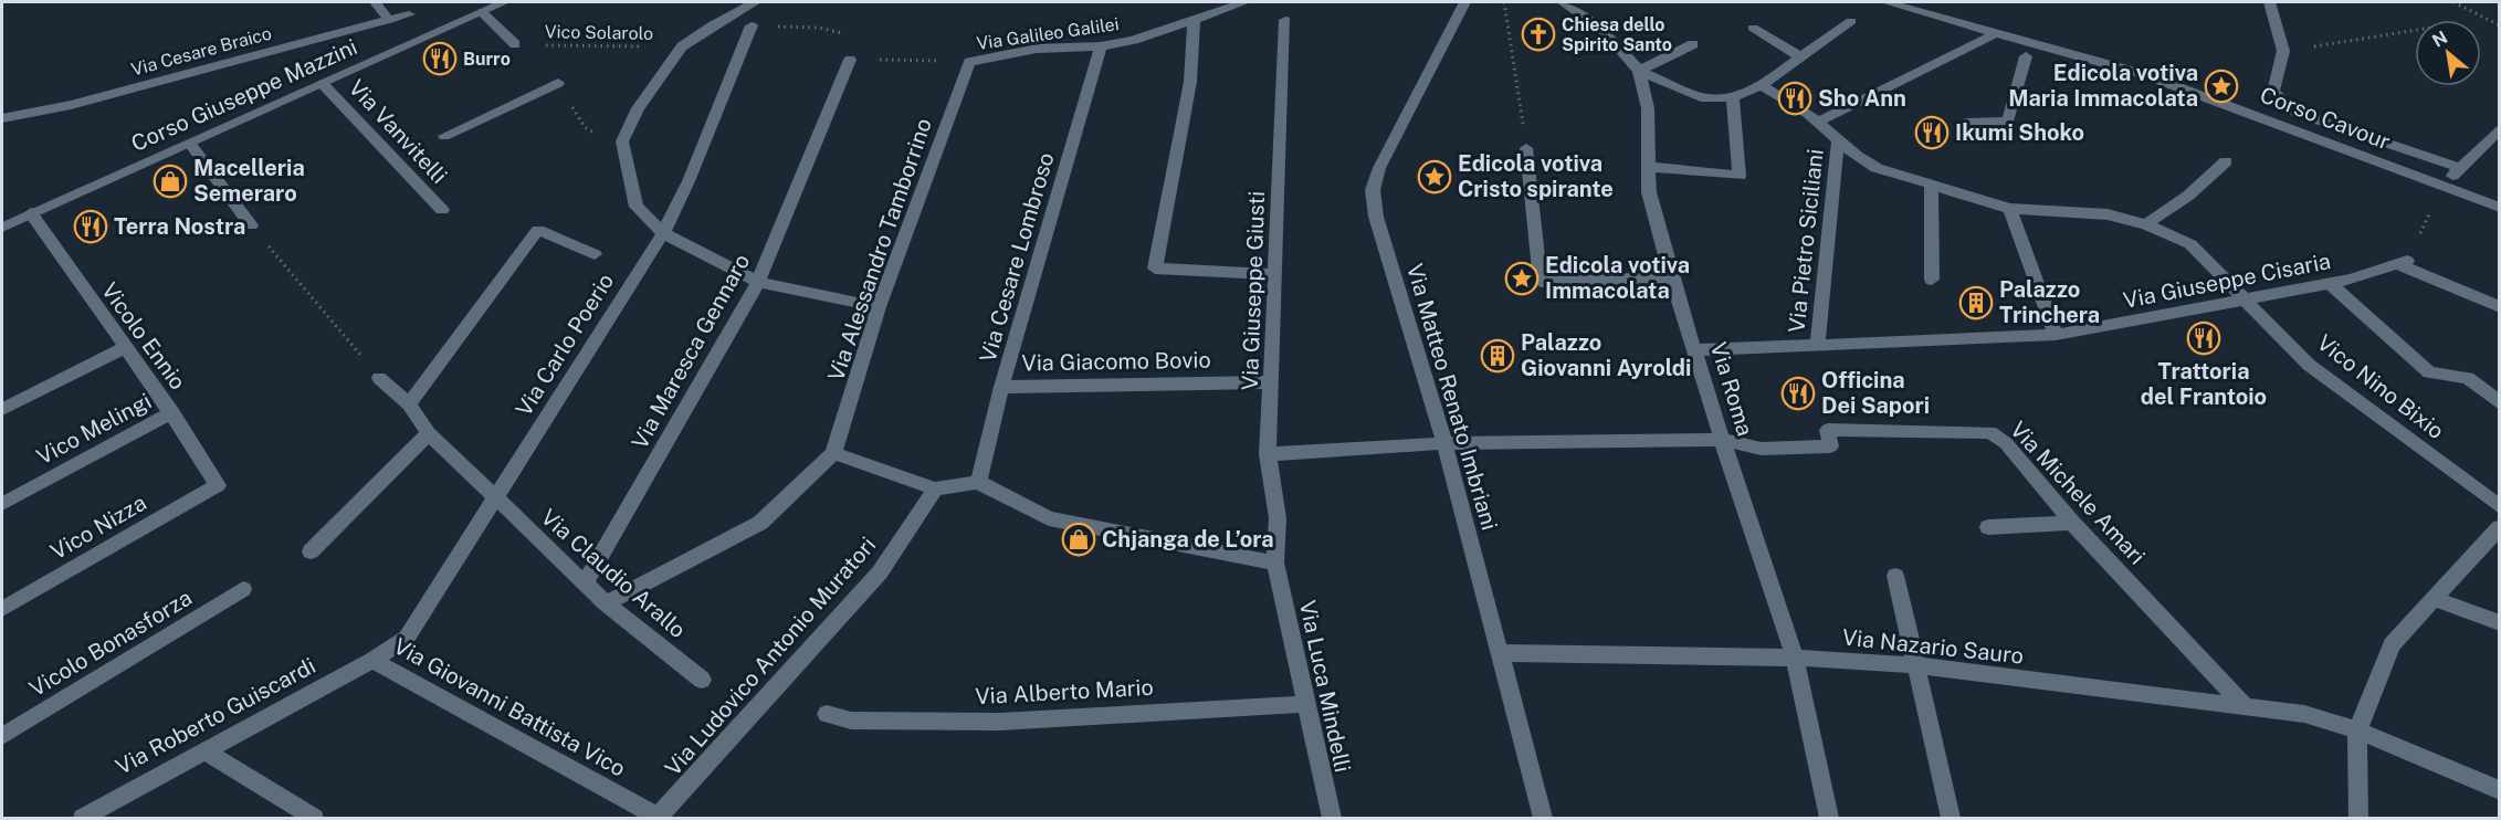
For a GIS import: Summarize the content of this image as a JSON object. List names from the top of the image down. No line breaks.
{"streets":{"street":["Via Galileo Galilei","Via Cesare Braico","Corso Giuseppe Mazzini","Corso Cavour","Via Vanvitelli","Via Pietro Siciliani","Via Alessandro Tamborrino","Via Cesare Lombroso","Via Giuseppe Cisaria","Via Giuseppe Giusti","Vicolo Ennio","Via Carlo Poerio","Via Maresca Gennaro","Via Giacomo Bovio","Vico Nino Bixio","Via Roma","Via Matteo Renato Imbriani","Vico Melingi","Via Michele Amari","Vico Nizza","Via Claudio Arallo","Vicolo Bonasforza","Via Nazario Sauro","Via Ludovico Antonio Muratori","Via Luca Mindelli","Via Alberto Mario","Via Giovanni Battista Vico","Via Roberto Guiscardi"],"path":["Vico Solarolo"]},"crossings":[["Via Galileo Galilei","Via Alessandro Tamborrino"],["Via Galileo Galilei","Via Cesare Lombroso"],["Corso Giuseppe Mazzini","Via Vanvitelli"],["Corso Giuseppe Mazzini","Vicolo Ennio"],["Via Pietro Siciliani","Via Giuseppe Cisaria"],["Via Pietro Siciliani","Vico Nino Bixio"],["Via Cesare Lombroso","Via Giacomo Bovio"],["Via Giuseppe Cisaria","Vico Nino Bixio"],["Via Giuseppe Cisaria","Via Roma"],["Via Giuseppe Giusti","Via Giacomo Bovio"],["Via Giuseppe Giusti","Via Luca Mindelli"],["Vicolo Ennio","Vico Melingi"],["Vicolo Ennio","Vico Nizza"],["Via Carlo Poerio","Via Claudio Arallo"],["Via Carlo Poerio","Via Giovanni Battista Vico"],["Via Carlo Poerio","Via Roberto Guiscardi"],["Via Maresca Gennaro","Via Claudio Arallo"],["Via Roma","Via Michele Amari"],["Via Roma","Via Nazario Sauro"],["Via Matteo Renato Imbriani","Via Nazario Sauro"],["Via Michele Amari","Via Nazario Sauro"],["Via Ludovico Antonio Muratori","Via Giovanni Battista Vico"],["Via Luca Mindelli","Via Alberto Mario"],["Via Giovanni Battista Vico","Via Roberto Guiscardi"]],"places":{"church":["Chiesa dello Spirito Santo"],"restaurant":["Burro","Sho Ann","Ikumi Shoko","Terra Nostra","Trattoria del Frantoio","Officina Dei Sapori"],"place":["Edicola votiva Maria Immacolata","Edicola votiva Cristo spirante","Edicola votiva Immacolata"],"shop":["Macelleria Semeraro","Chjanga de L’ora"],"building":["Palazzo Trinchera","Palazzo Giovanni Ayroldi"]},"north":"top left"}
